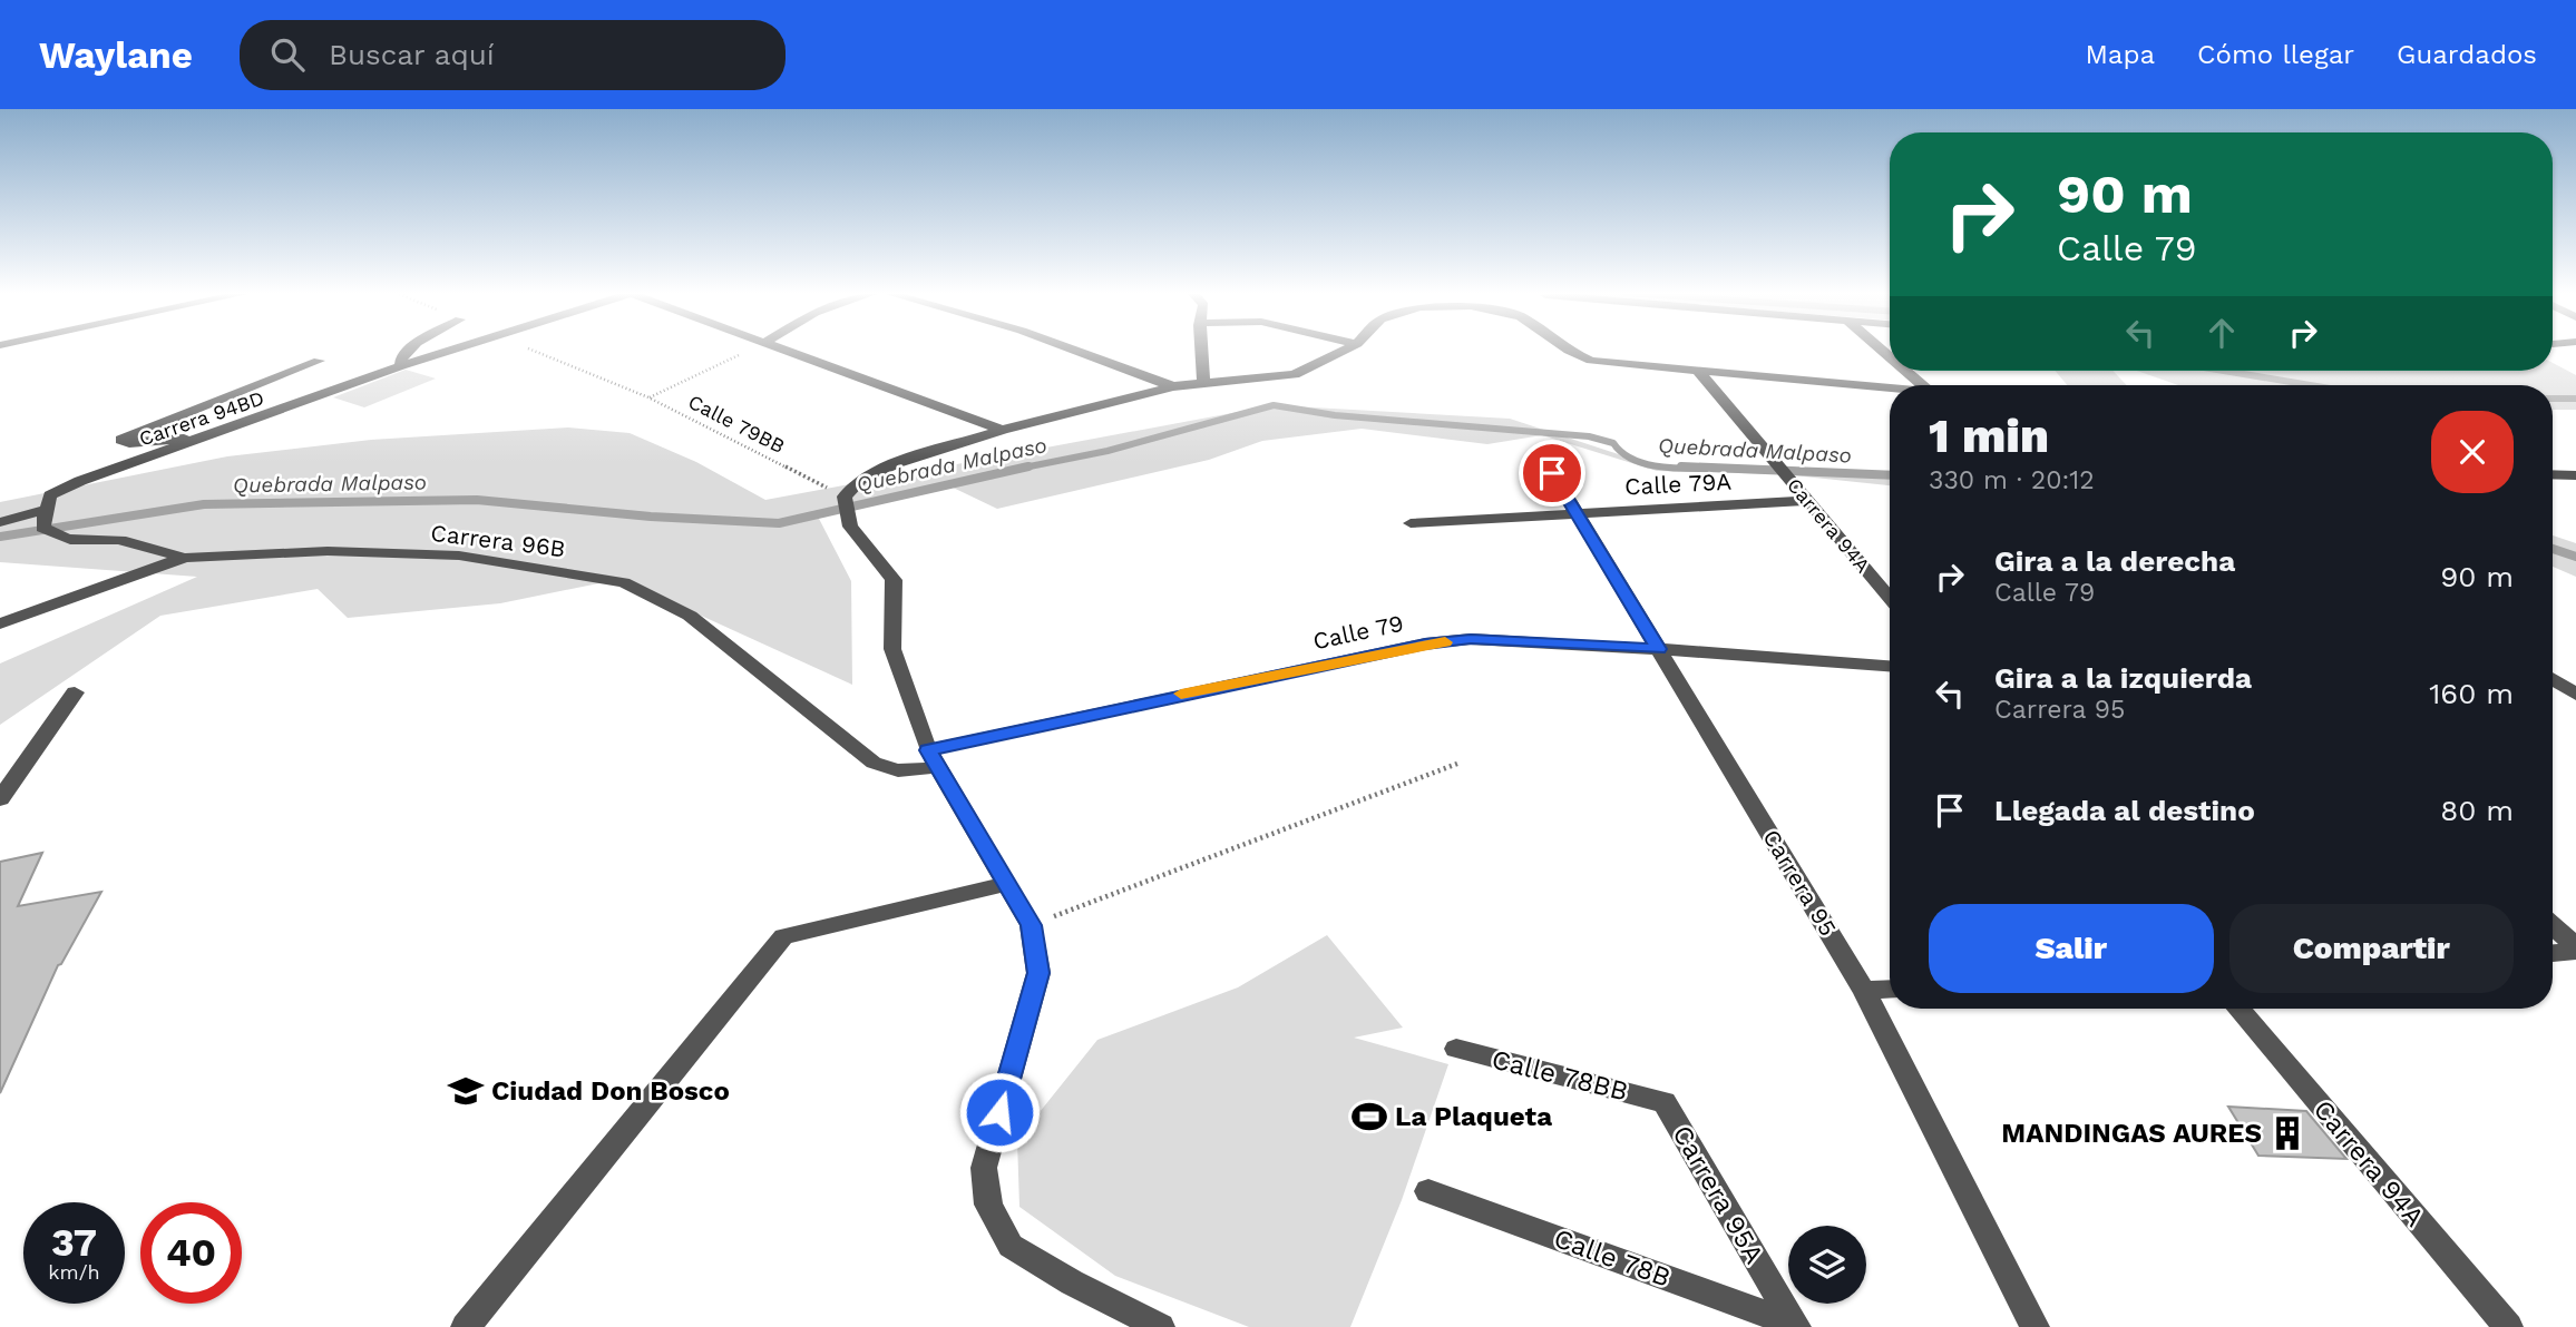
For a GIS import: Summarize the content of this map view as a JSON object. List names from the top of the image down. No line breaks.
{"streets":{"street":["Carrera 94BD","Calle 79A","Carrera 94A","Carrera 96B","Calle 79","Carrera 95","Calle 78BB","Carrera 95A","Calle 78B"],"path":["Calle 79BB"]},"crossings":[["Calle 79A","Carrera 94A"],["Calle 79A","Carrera 95"],["Carrera 96B","Calle 79"],["Calle 79","Carrera 95"],["Calle 78BB","Carrera 95A"],["Carrera 95A","Calle 78B"]],"water":["Quebrada Malpaso"],"places":{"school or university":["Ciudad Don Bosco"],"sports":["La Plaqueta"],"building":["MANDINGAS AURES"]},"page":{"header":"Waylane","search":"Buscar aquí","nav":["Mapa","Cómo llegar","Guardados"],"turn":["90 m","Calle 79"],"heading":["1 min","330 m · 20:12"],"list":[{"name":"Gira a la derecha","note":"Calle 79","value":"90 m"},{"name":"Gira a la izquierda","note":"Carrera 95","value":"160 m"},{"name":"Llegada al destino","value":"80 m"}],"buttons":["Salir","Compartir"],"speed":"37 km/h","limit":"40"}}
